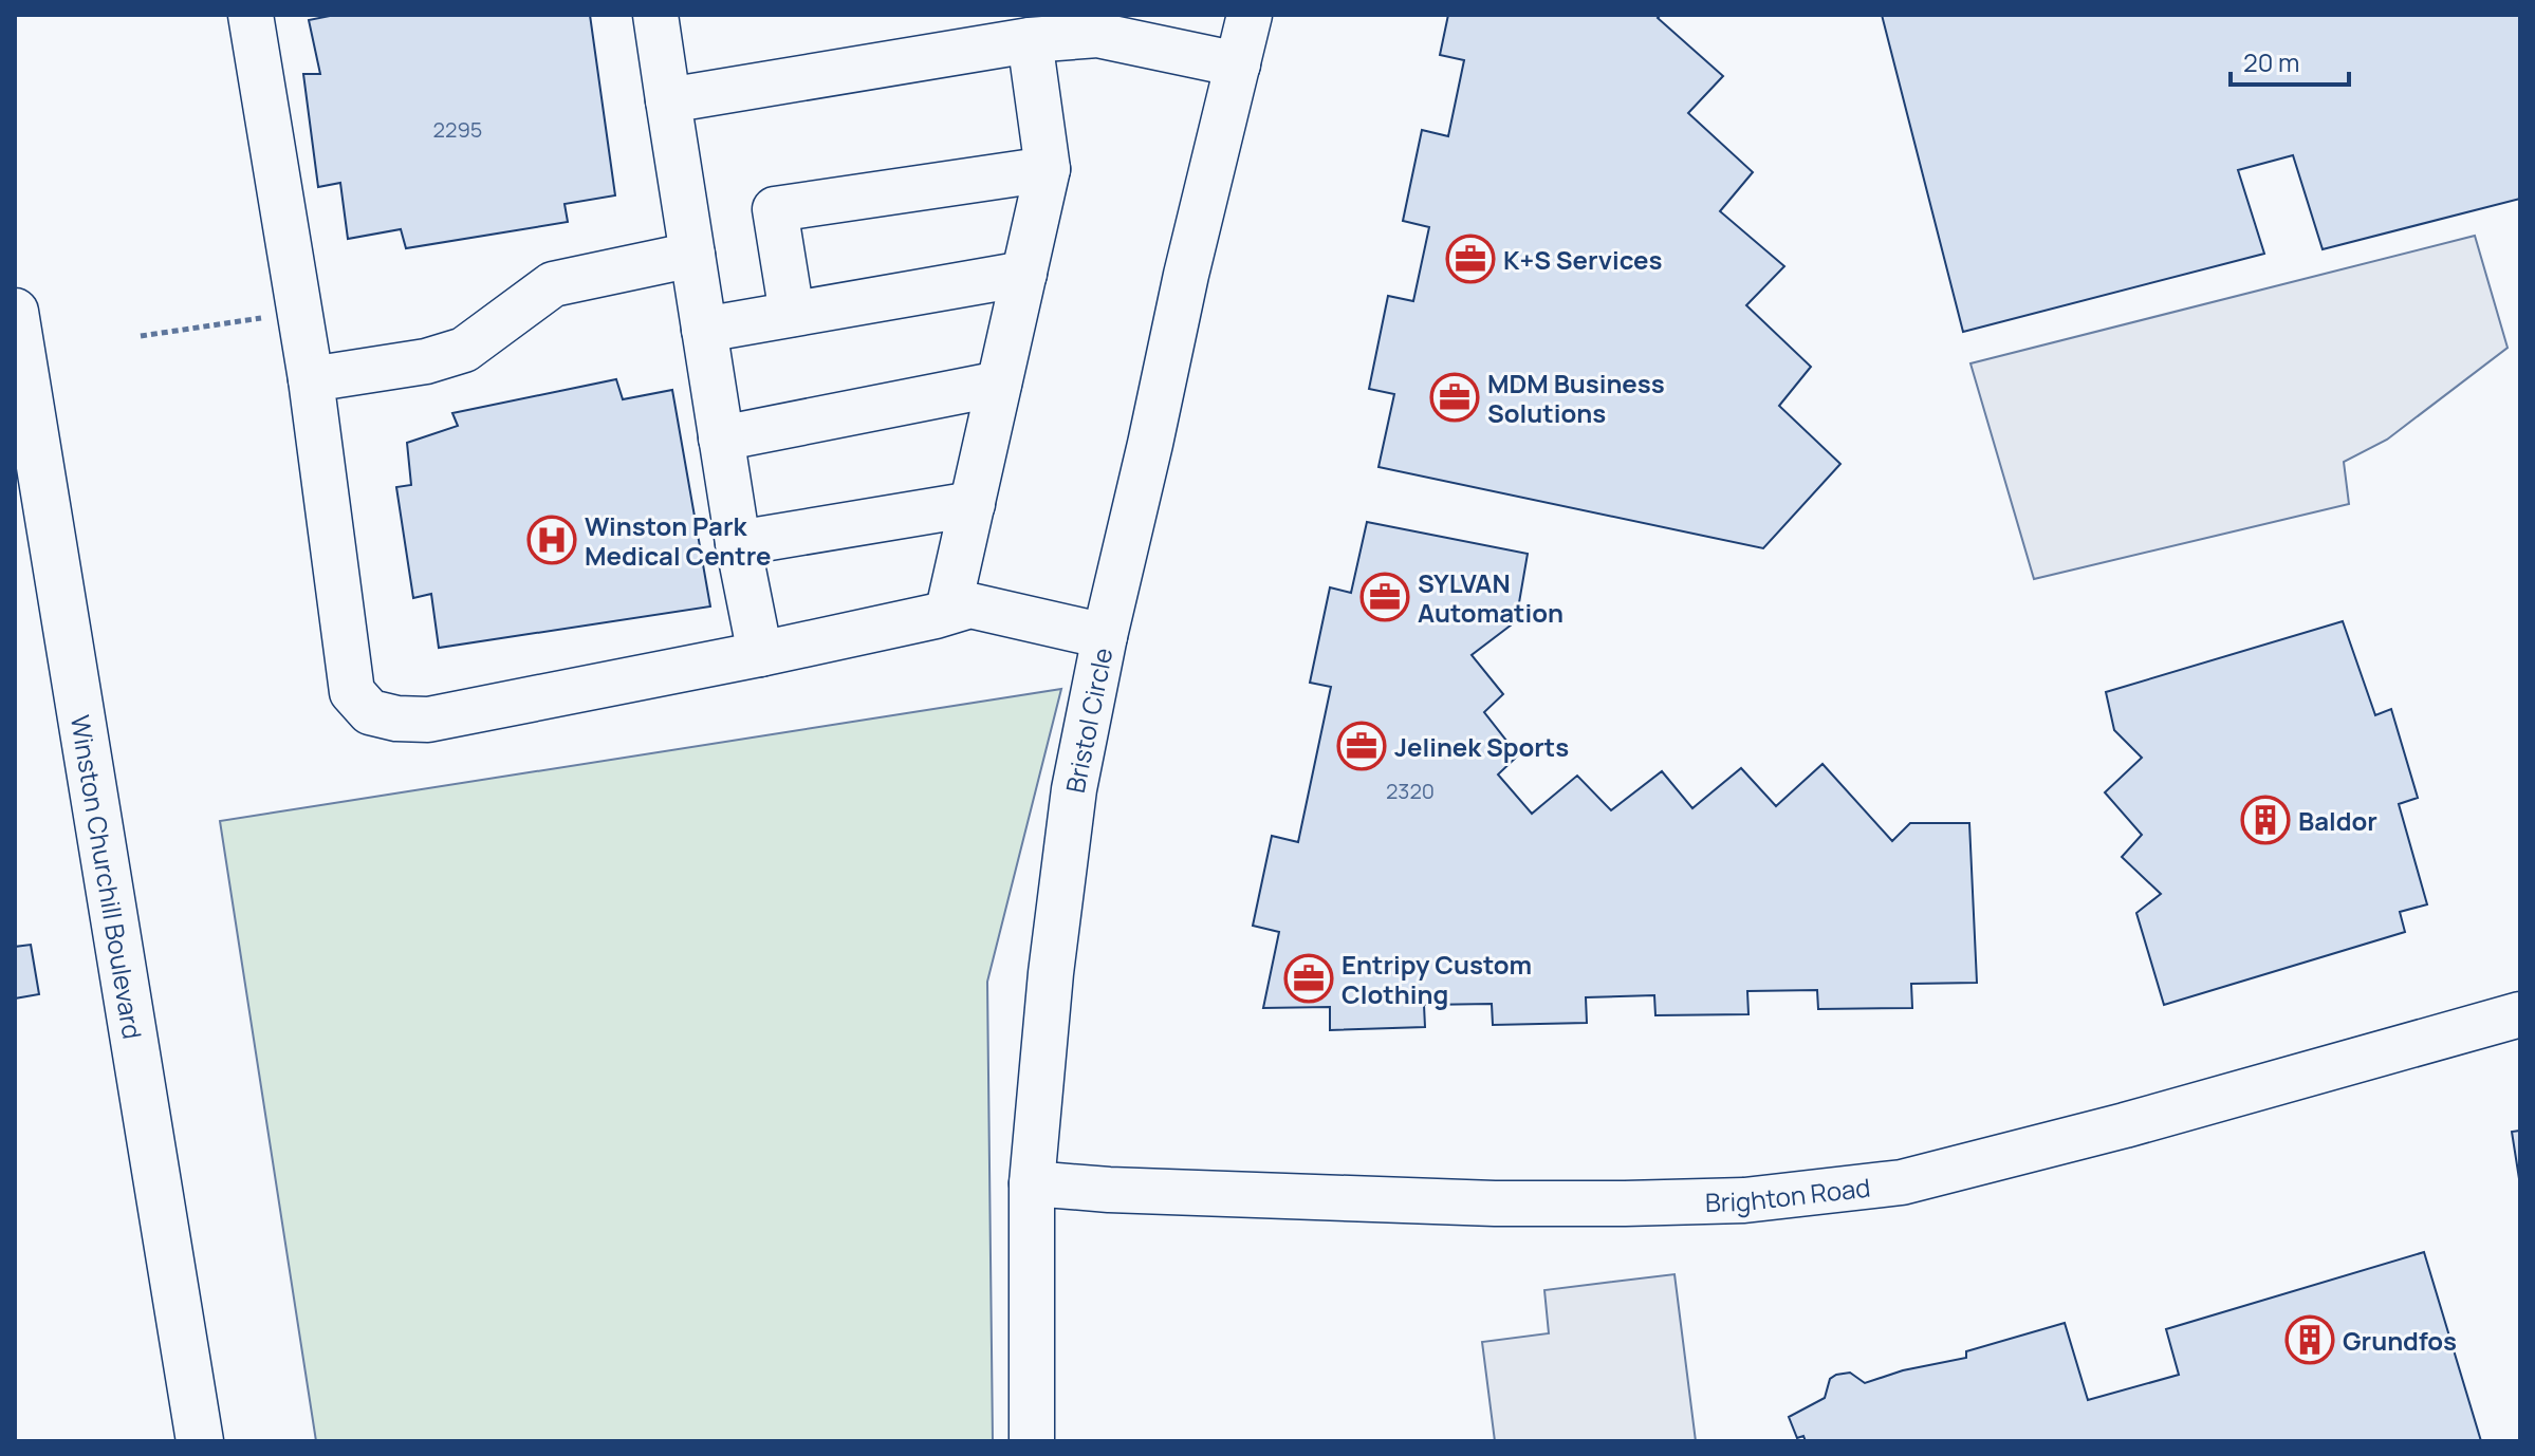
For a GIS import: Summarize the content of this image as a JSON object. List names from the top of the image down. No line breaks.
{"streets":{"main road":["Winston Churchill Boulevard"],"street":["Bristol Circle","Brighton Road"]},"crossings":[["Bristol Circle","Brighton Road"]],"places":{"office":["K+S Services","MDM Business Solutions","SYLVAN Automation","Jelinek Sports","Entripy Custom Clothing"],"hospital":["Winston Park Medical Centre"],"building":["Baldor","Grundfos"]},"house_numbers":["2295","2320"],"scale_bar":"20 m"}
